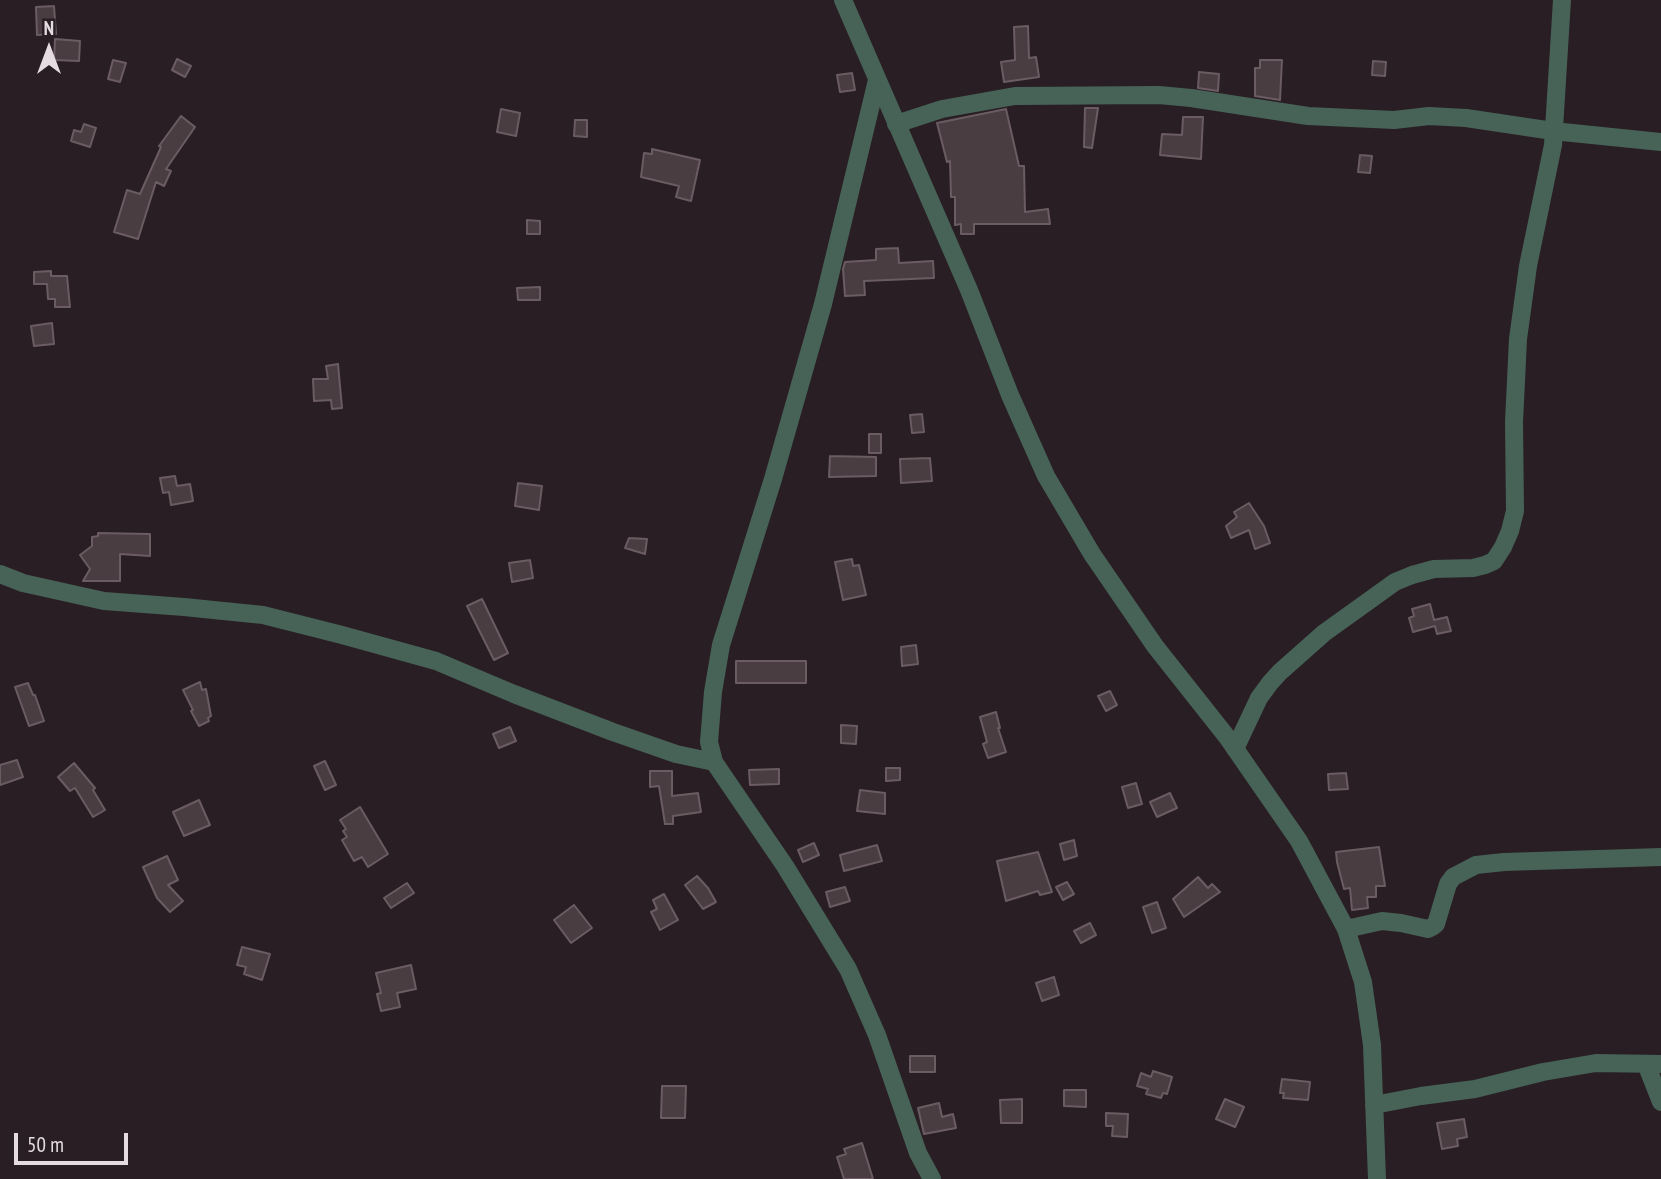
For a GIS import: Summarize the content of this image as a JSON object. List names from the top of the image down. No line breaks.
{"scale_bar":"50 m","north":"top"}
